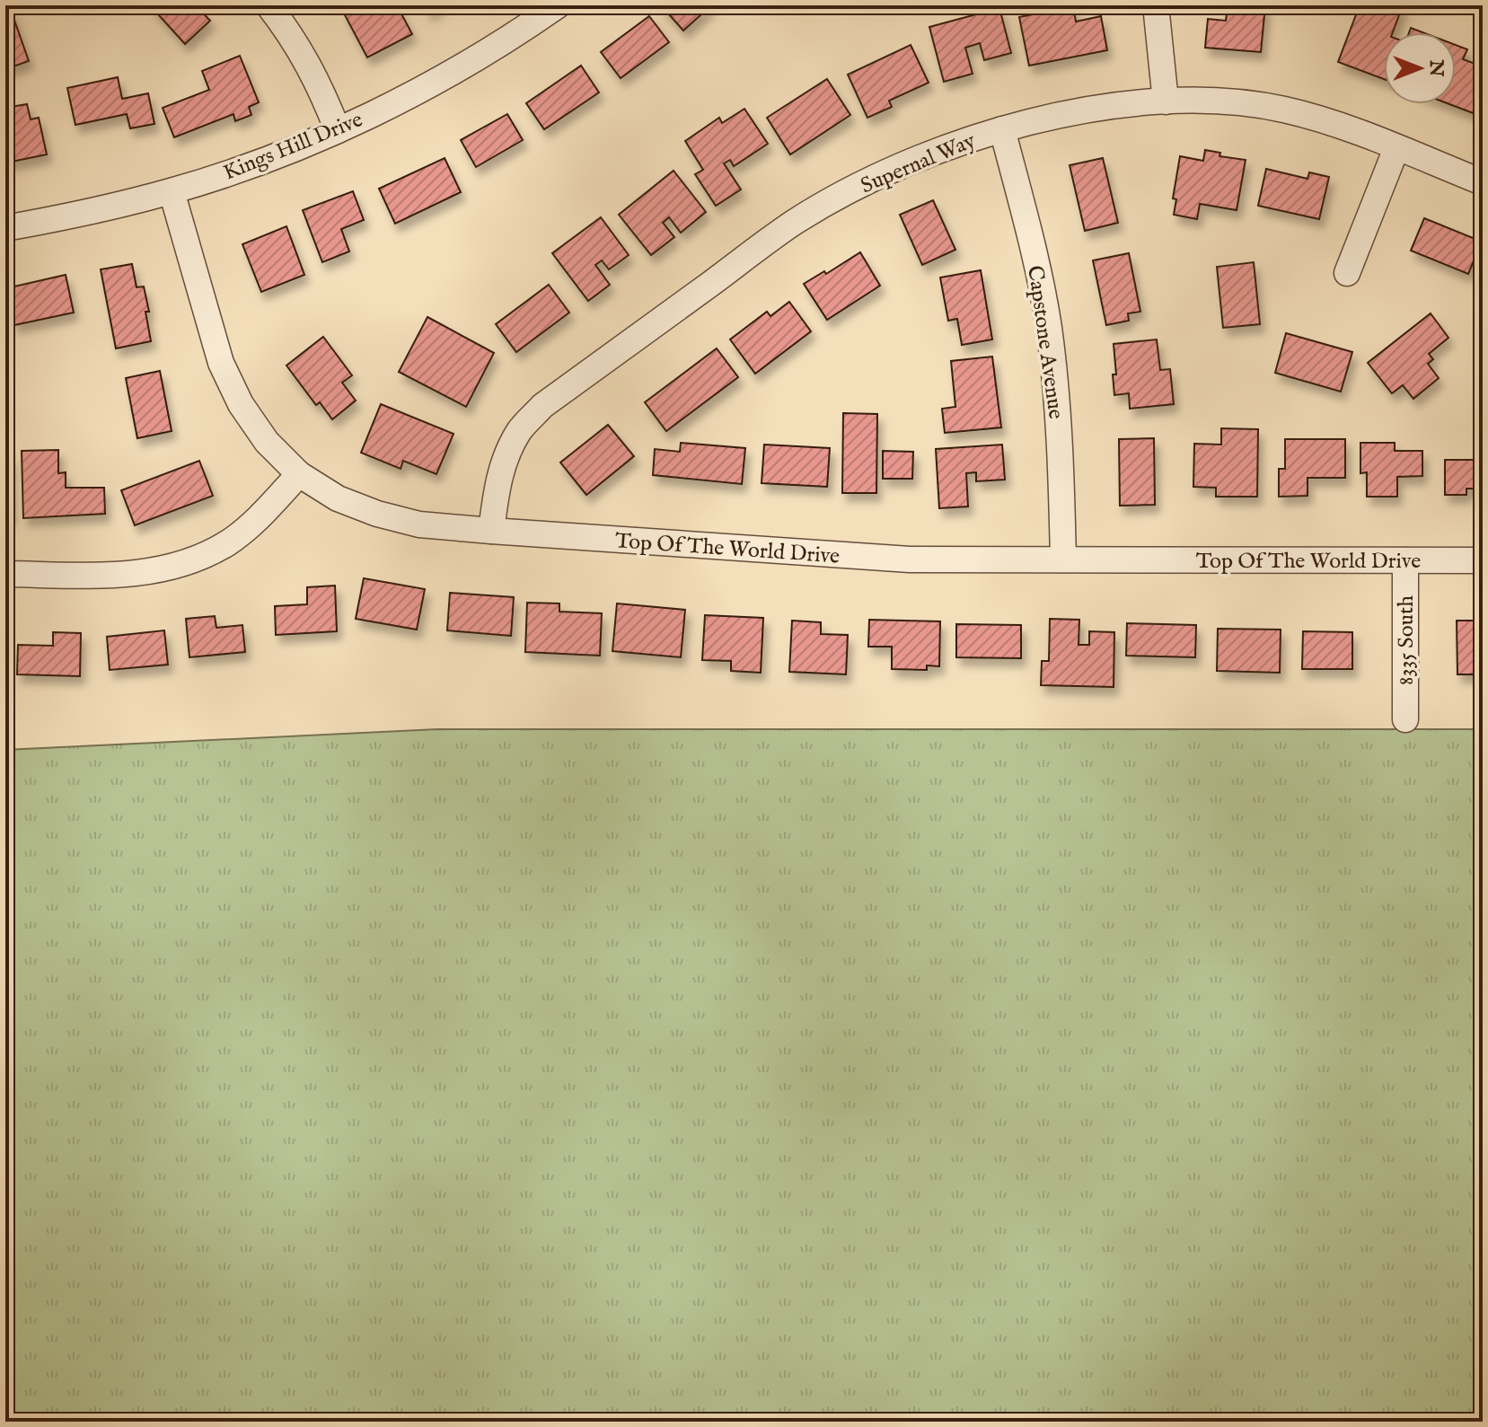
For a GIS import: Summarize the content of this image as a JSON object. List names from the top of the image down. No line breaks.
{"streets":{"street":["Kings Hill Drive","Supernal Way","Capstone Avenue","Top Of The World Drive","8335 South"]},"crossings":[["Kings Hill Drive","Top Of The World Drive"],["Supernal Way","Capstone Avenue"],["Supernal Way","Top Of The World Drive"],["Capstone Avenue","Top Of The World Drive"],["Top Of The World Drive","8335 South"]],"north":"right"}
